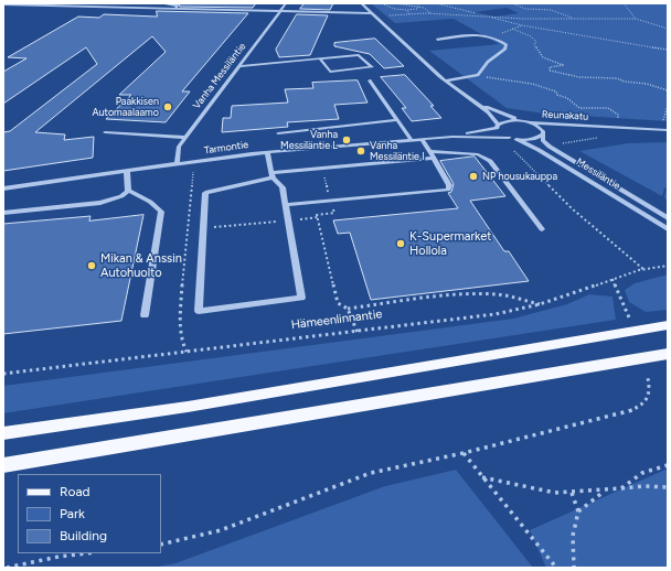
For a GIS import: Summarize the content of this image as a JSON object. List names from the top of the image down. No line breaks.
{"streets":{"street":["Vanha Messiläntie","Reunakatu","Tarmontie","Messiläntie"],"path":["Hämeenlinnantie"]},"crossings":[["Vanha Messiläntie","Tarmontie"],["Reunakatu","Tarmontie"],["Reunakatu","Messiläntie"],["Tarmontie","Messiläntie"]],"places":["Paakkisen Automaalaamo","Vanha Messiläntie L","Vanha Messiläntie I","NP housukauppa","K-Supermarket Hollola","Mikan & Anssin Autohuolto"],"legend":["Road","Park","Building"]}
